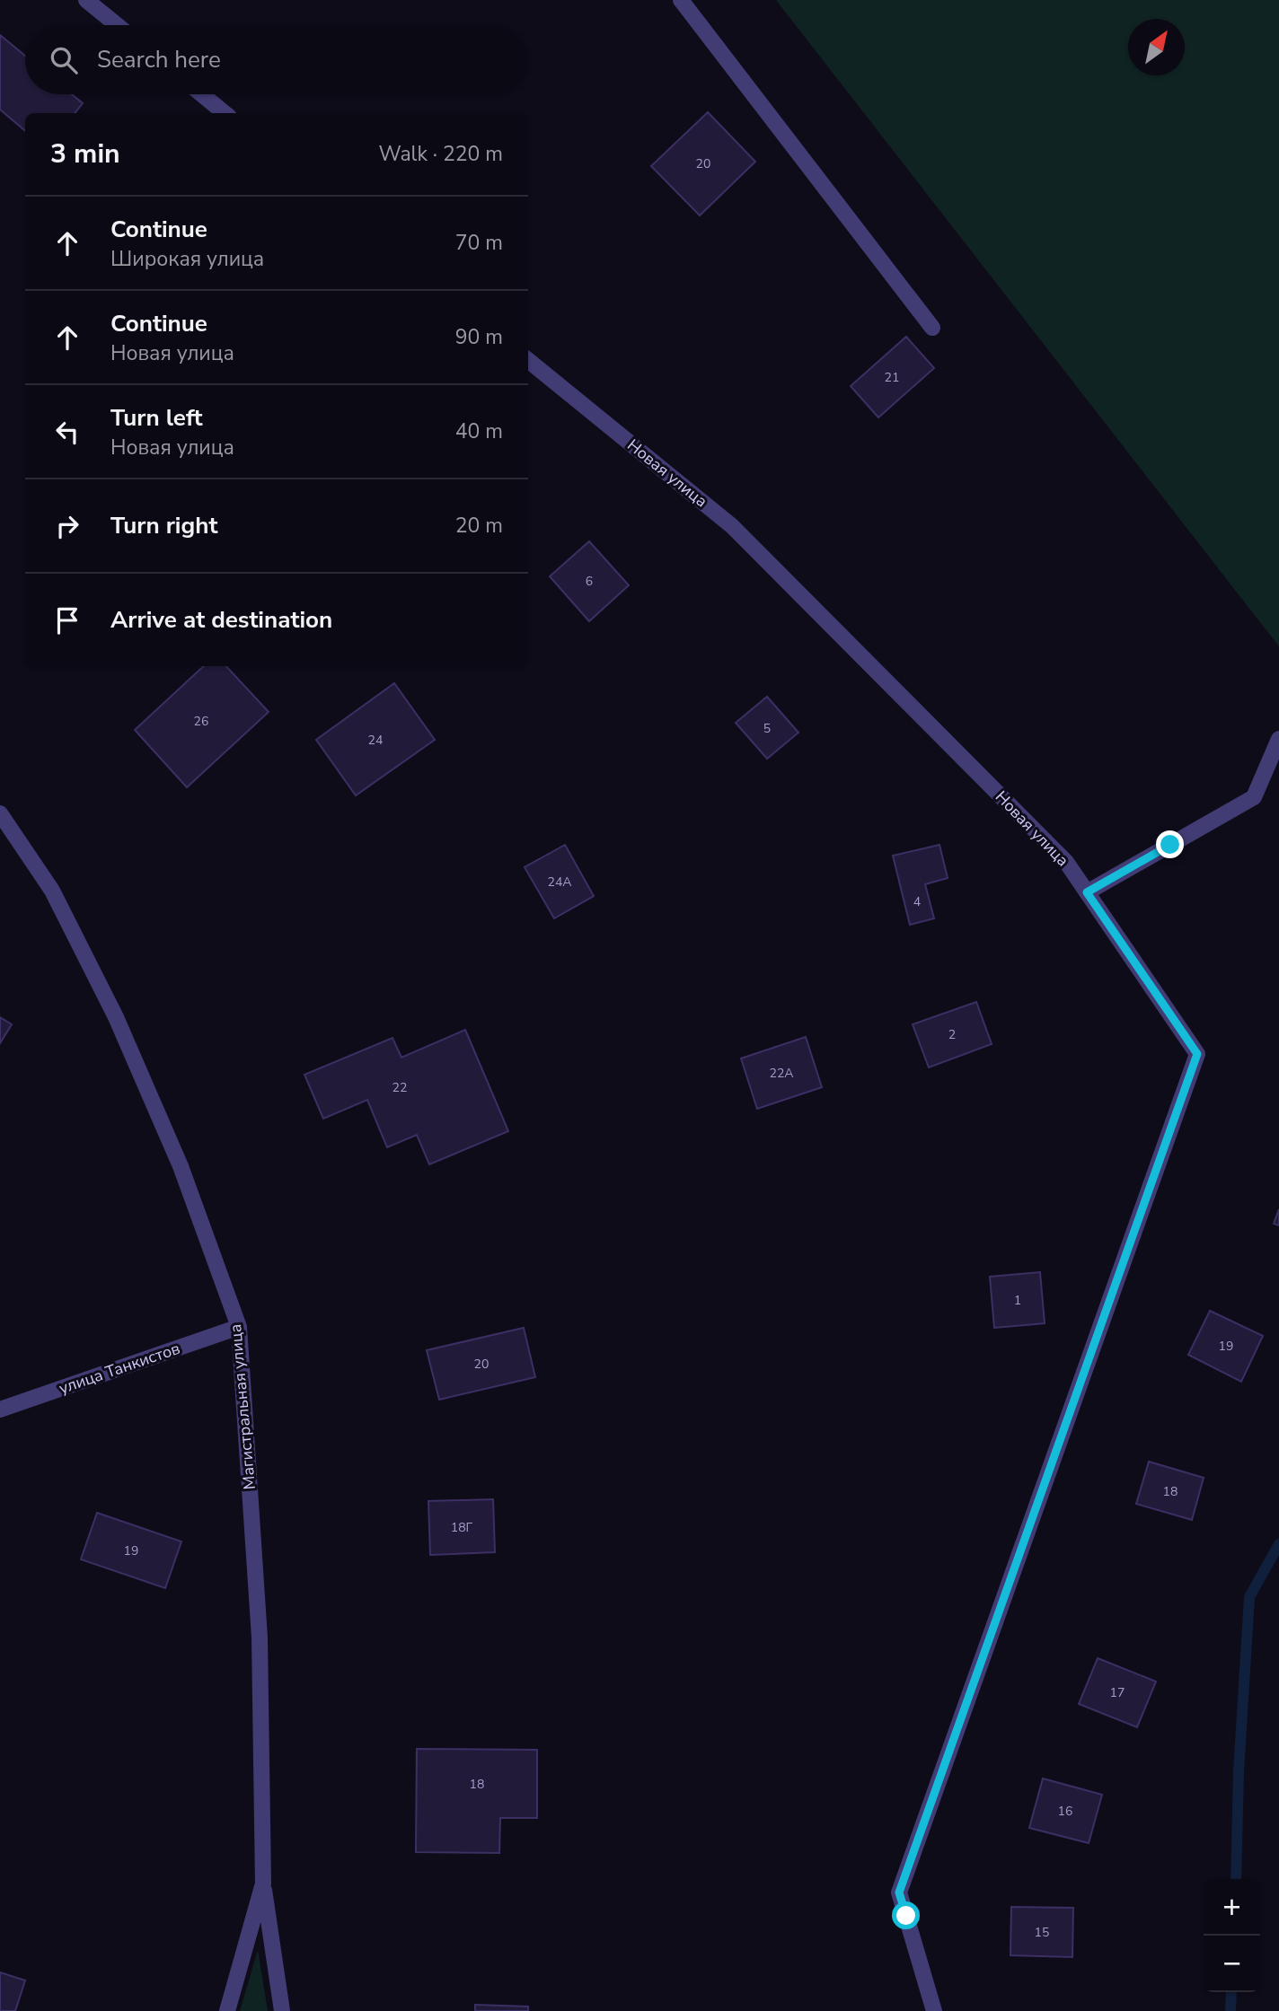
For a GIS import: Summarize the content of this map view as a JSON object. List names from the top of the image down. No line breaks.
{"streets":{"street":["Новая улица","улица Танкистов","Магистральная улица"]},"crossings":[["улица Танкистов","Магистральная улица"]],"house_numbers":["20","21","6","26","5","24","24А","4","2","22А","22","1","19","20","18","18Г","19","17","18","16","15"],"north":"top right","page":{"search":"Search here","heading":["3 min","Walk · 220 m"],"list":[["Continue","Широкая улица","70 m"],["Continue","Новая улица","90 m"],["Turn left","Новая улица","40 m"],["Turn right","20 m"],"Arrive at destination"],"map_buttons":["+","−"]}}
